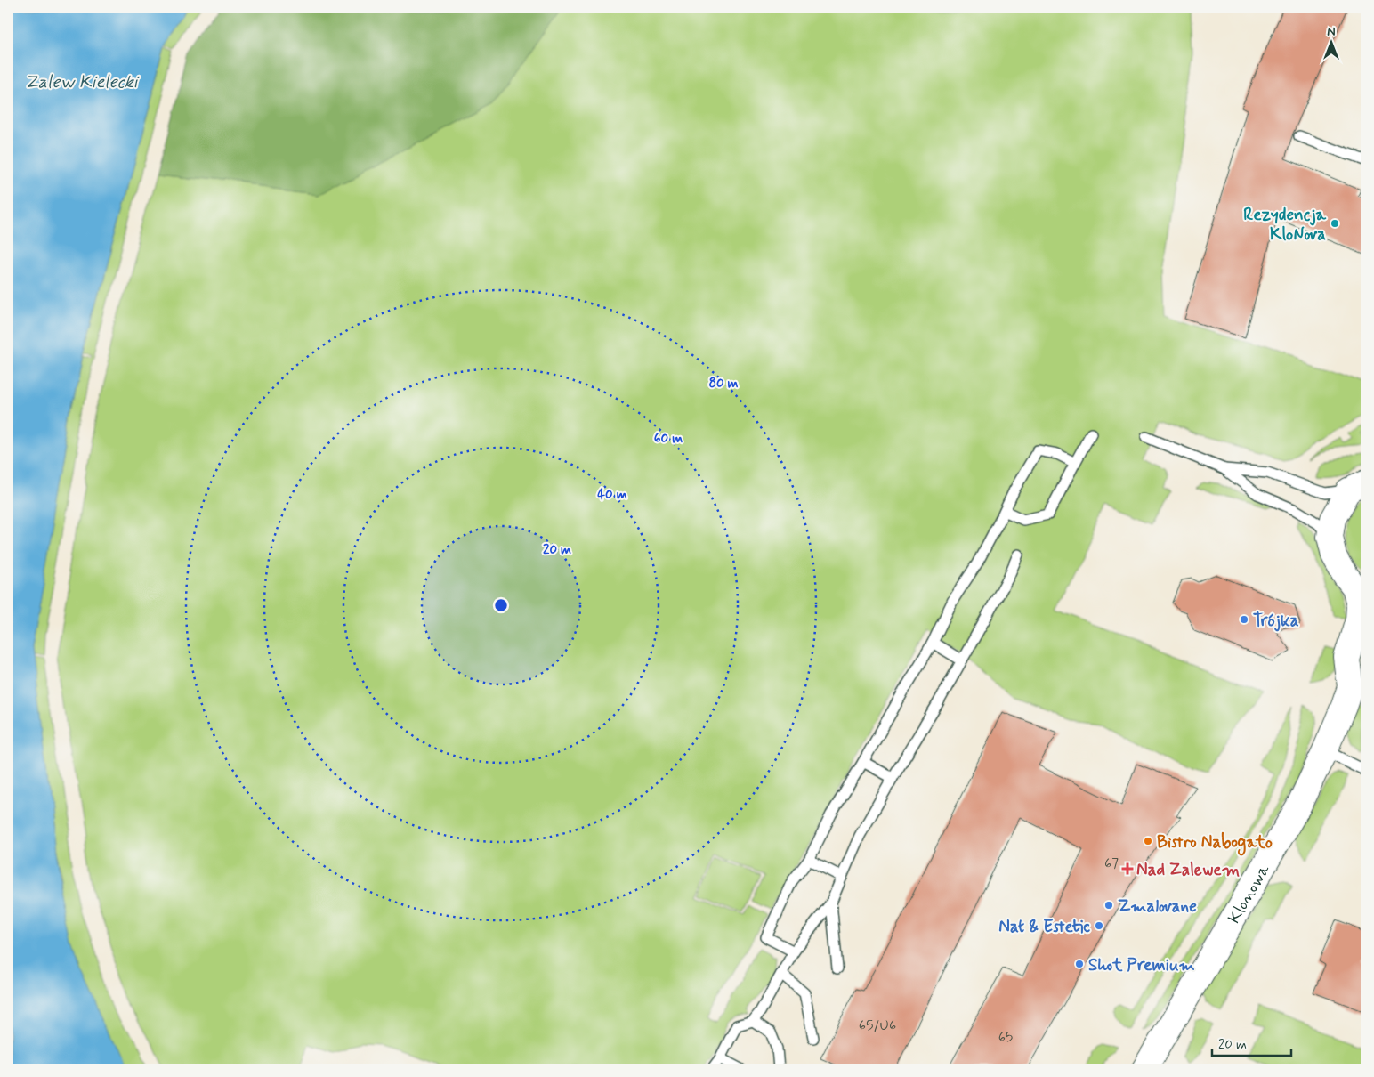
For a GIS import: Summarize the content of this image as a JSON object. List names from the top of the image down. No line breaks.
{"streets":{"street":["Klonowa"]},"water":["Zalew Kielecki"],"places":{"other":["Rezydencja KloNova","Trójka","Bistro Nabogato","Zmalovane","Nat & Estetic","Shot Premium"],"health":["Nad Zalewem"]},"house_numbers":["67","65/U6","65"],"scale_bar":"20 m","north":"top","rings":["80 m","60 m","40 m","20 m"]}
